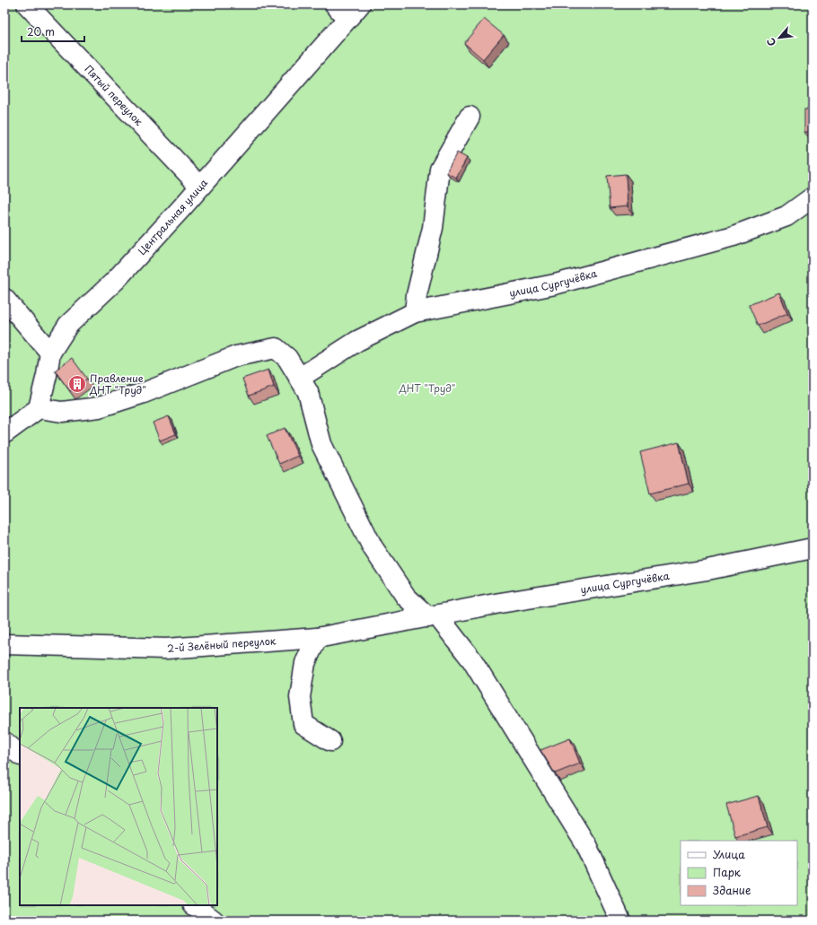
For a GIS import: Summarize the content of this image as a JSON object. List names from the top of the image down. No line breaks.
{"streets":{"street":["Пятый переулок","Центральная улица","улица Сургучёвка","2-й Зелёный переулок"]},"crossings":[["Пятый переулок","Центральная улица"],["улица Сургучёвка","2-й Зелёный переулок"]],"parks":["ДНТ \"Труд\""],"places":{"building":["Правление ДНТ \"Труд\""]},"legend":["Улица","Парк","Здание"],"scale_bar":"20 m","north":"bottom left"}
